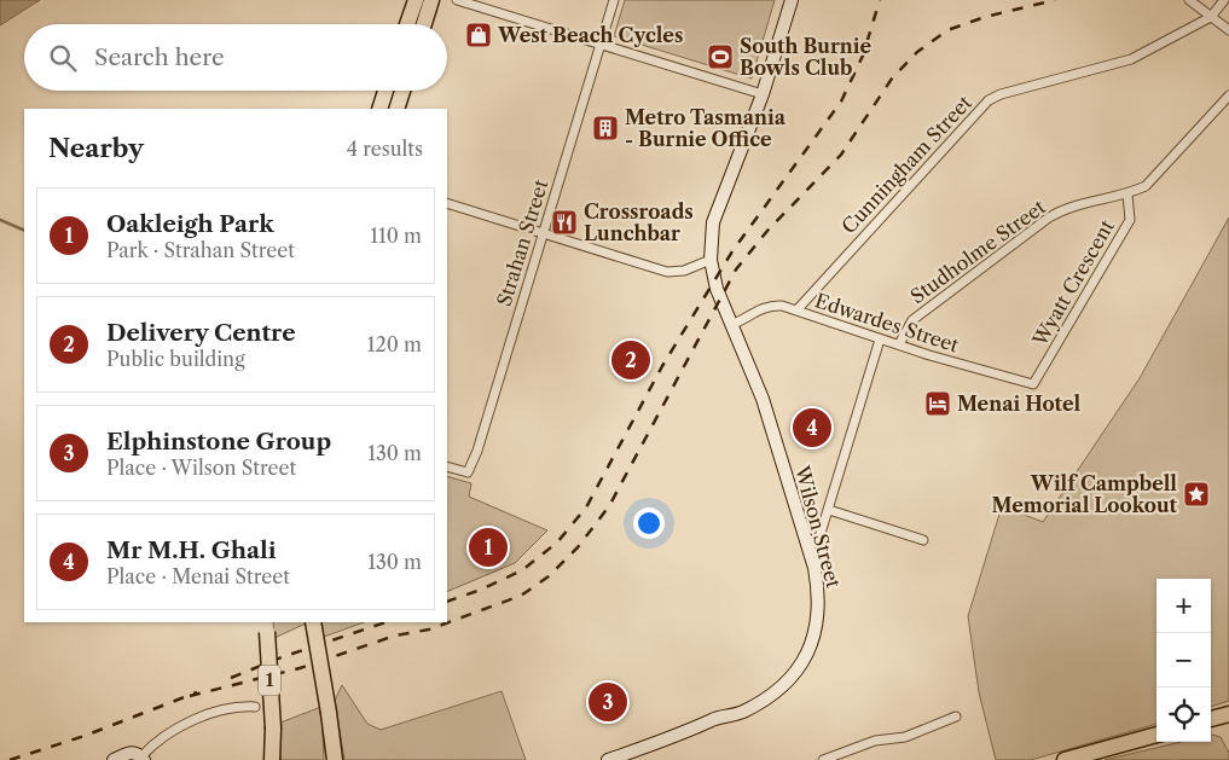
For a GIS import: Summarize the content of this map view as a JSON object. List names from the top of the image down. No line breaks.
{"streets":{"highway":["1"],"street":["Cunningham Street","Strahan Street","Studholme Street","Wyatt Crescent","Edwardes Street","Wilson Street"]},"crossings":[["Cunningham Street","Edwardes Street"],["Studholme Street","Wyatt Crescent"],["Studholme Street","Edwardes Street"],["Wyatt Crescent","Edwardes Street"],["Edwardes Street","Wilson Street"]],"places":{"shop":["West Beach Cycles"],"sports":["South Burnie Bowls Club"],"building":["Metro Tasmania - Burnie Office"],"restaurant":["Crossroads Lunchbar"],"hotel":["Menai Hotel"],"place":["Wilf Campbell Memorial Lookout"]},"page":{"search":"Search here","heading":["Nearby","4 results"],"list":[{"mark":"1","name":"Oakleigh Park","note":"Park · Strahan Street","value":"110 m"},{"mark":"2","name":"Delivery Centre","note":"Public building","value":"120 m"},{"mark":"3","name":"Elphinstone Group","note":"Place · Wilson Street","value":"130 m"},{"mark":"4","name":"Mr M.H. Ghali","note":"Place · Menai Street","value":"130 m"}],"pins":["2","4","1","3"],"map_buttons":["+","−"]}}
